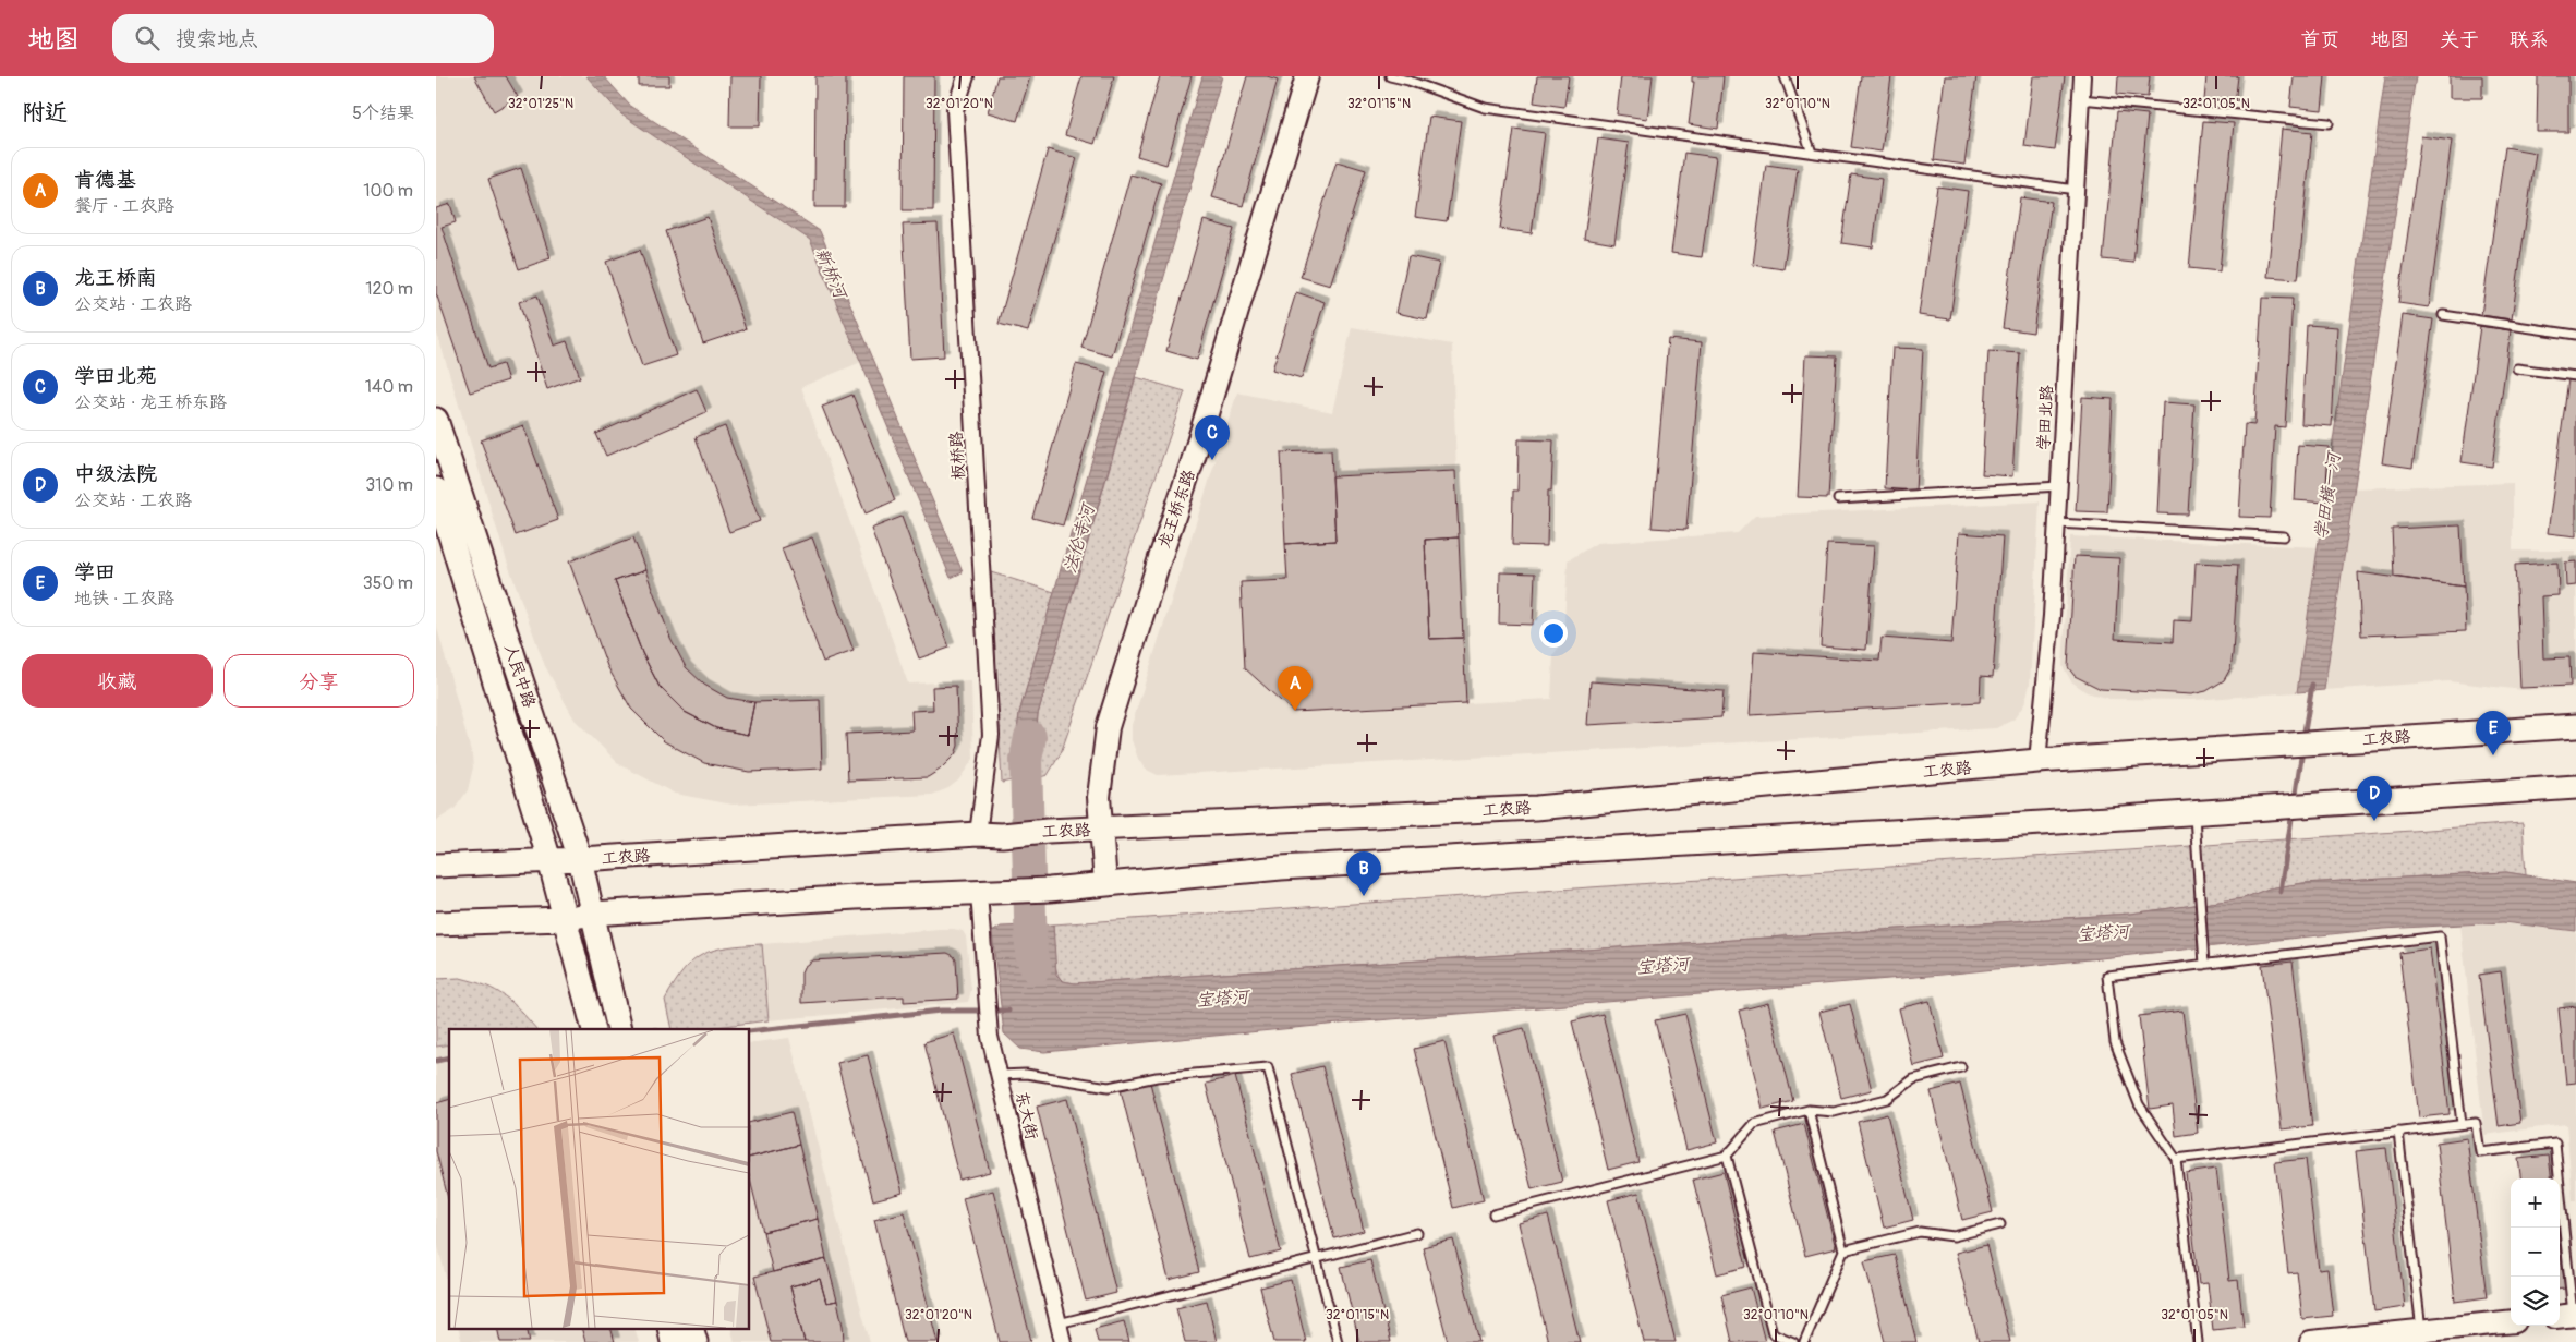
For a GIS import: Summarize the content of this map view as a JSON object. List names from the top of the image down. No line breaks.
{"streets":{"main road":["人民中路","工农路"],"street":["学田北路","板桥路","龙王桥东路","东大街"]},"crossings":[["学田北路","工农路"],["板桥路","工农路"],["龙王桥东路","工农路"],["人民中路","工农路"]],"water":["新桥河","学田横一河","法伦寺河","宝塔河"],"page":{"header":"地图","search":"搜索地点","nav":["首页","地图","关于","联系"],"heading":["附近","5个结果"],"list":[{"mark":"A","name":"肯德基","note":"餐厅 · 工农路","value":"100 m"},{"mark":"B","name":"龙王桥南","note":"公交站 · 工农路","value":"120 m"},{"mark":"C","name":"学田北苑","note":"公交站 · 龙王桥东路","value":"140 m"},{"mark":"D","name":"中级法院","note":"公交站 · 工农路","value":"310 m"},{"mark":"E","name":"学田","note":"地铁 · 工农路","value":"350 m"}],"pins":["C","A","E","D","B"],"buttons":["收藏","分享"],"map_buttons":["+","−"]},"coordinates":["32°01'25\"N","32°01'20\"N","32°01'15\"N","32°01'10\"N","32°01'05\"N"]}
